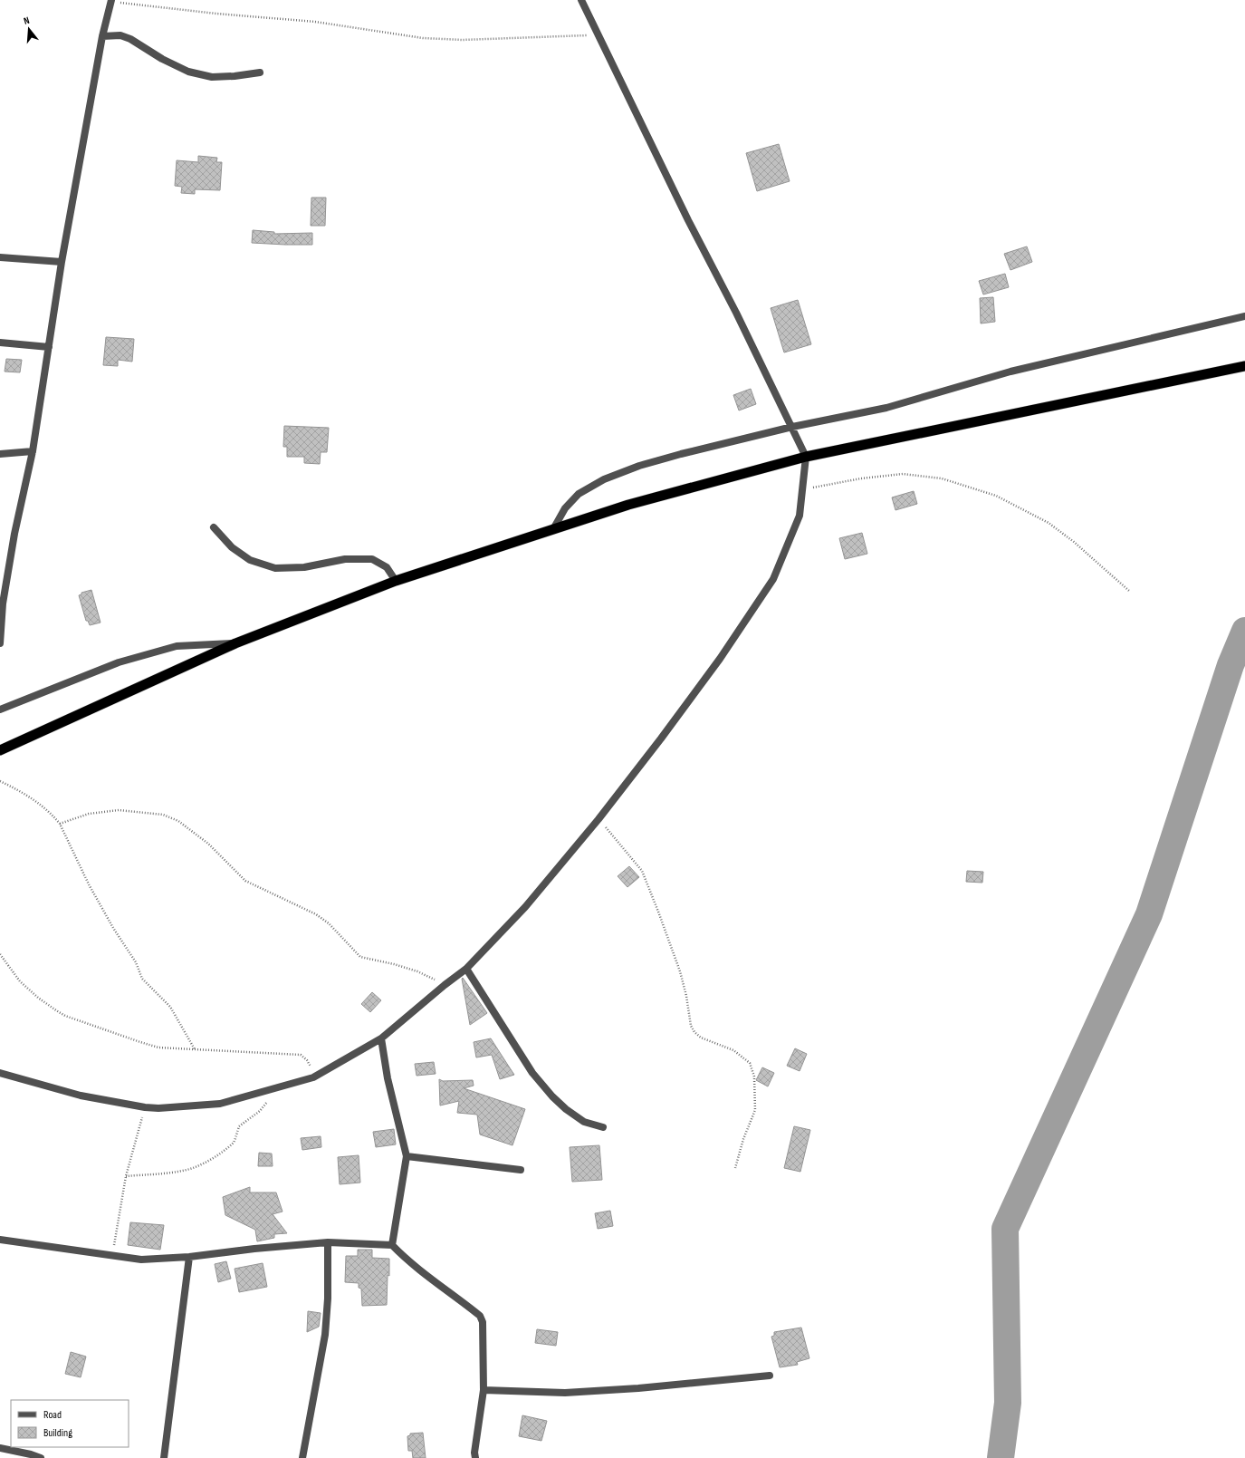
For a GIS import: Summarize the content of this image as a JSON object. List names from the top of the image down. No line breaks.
{"legend":["Road","Building"],"north":"top"}
